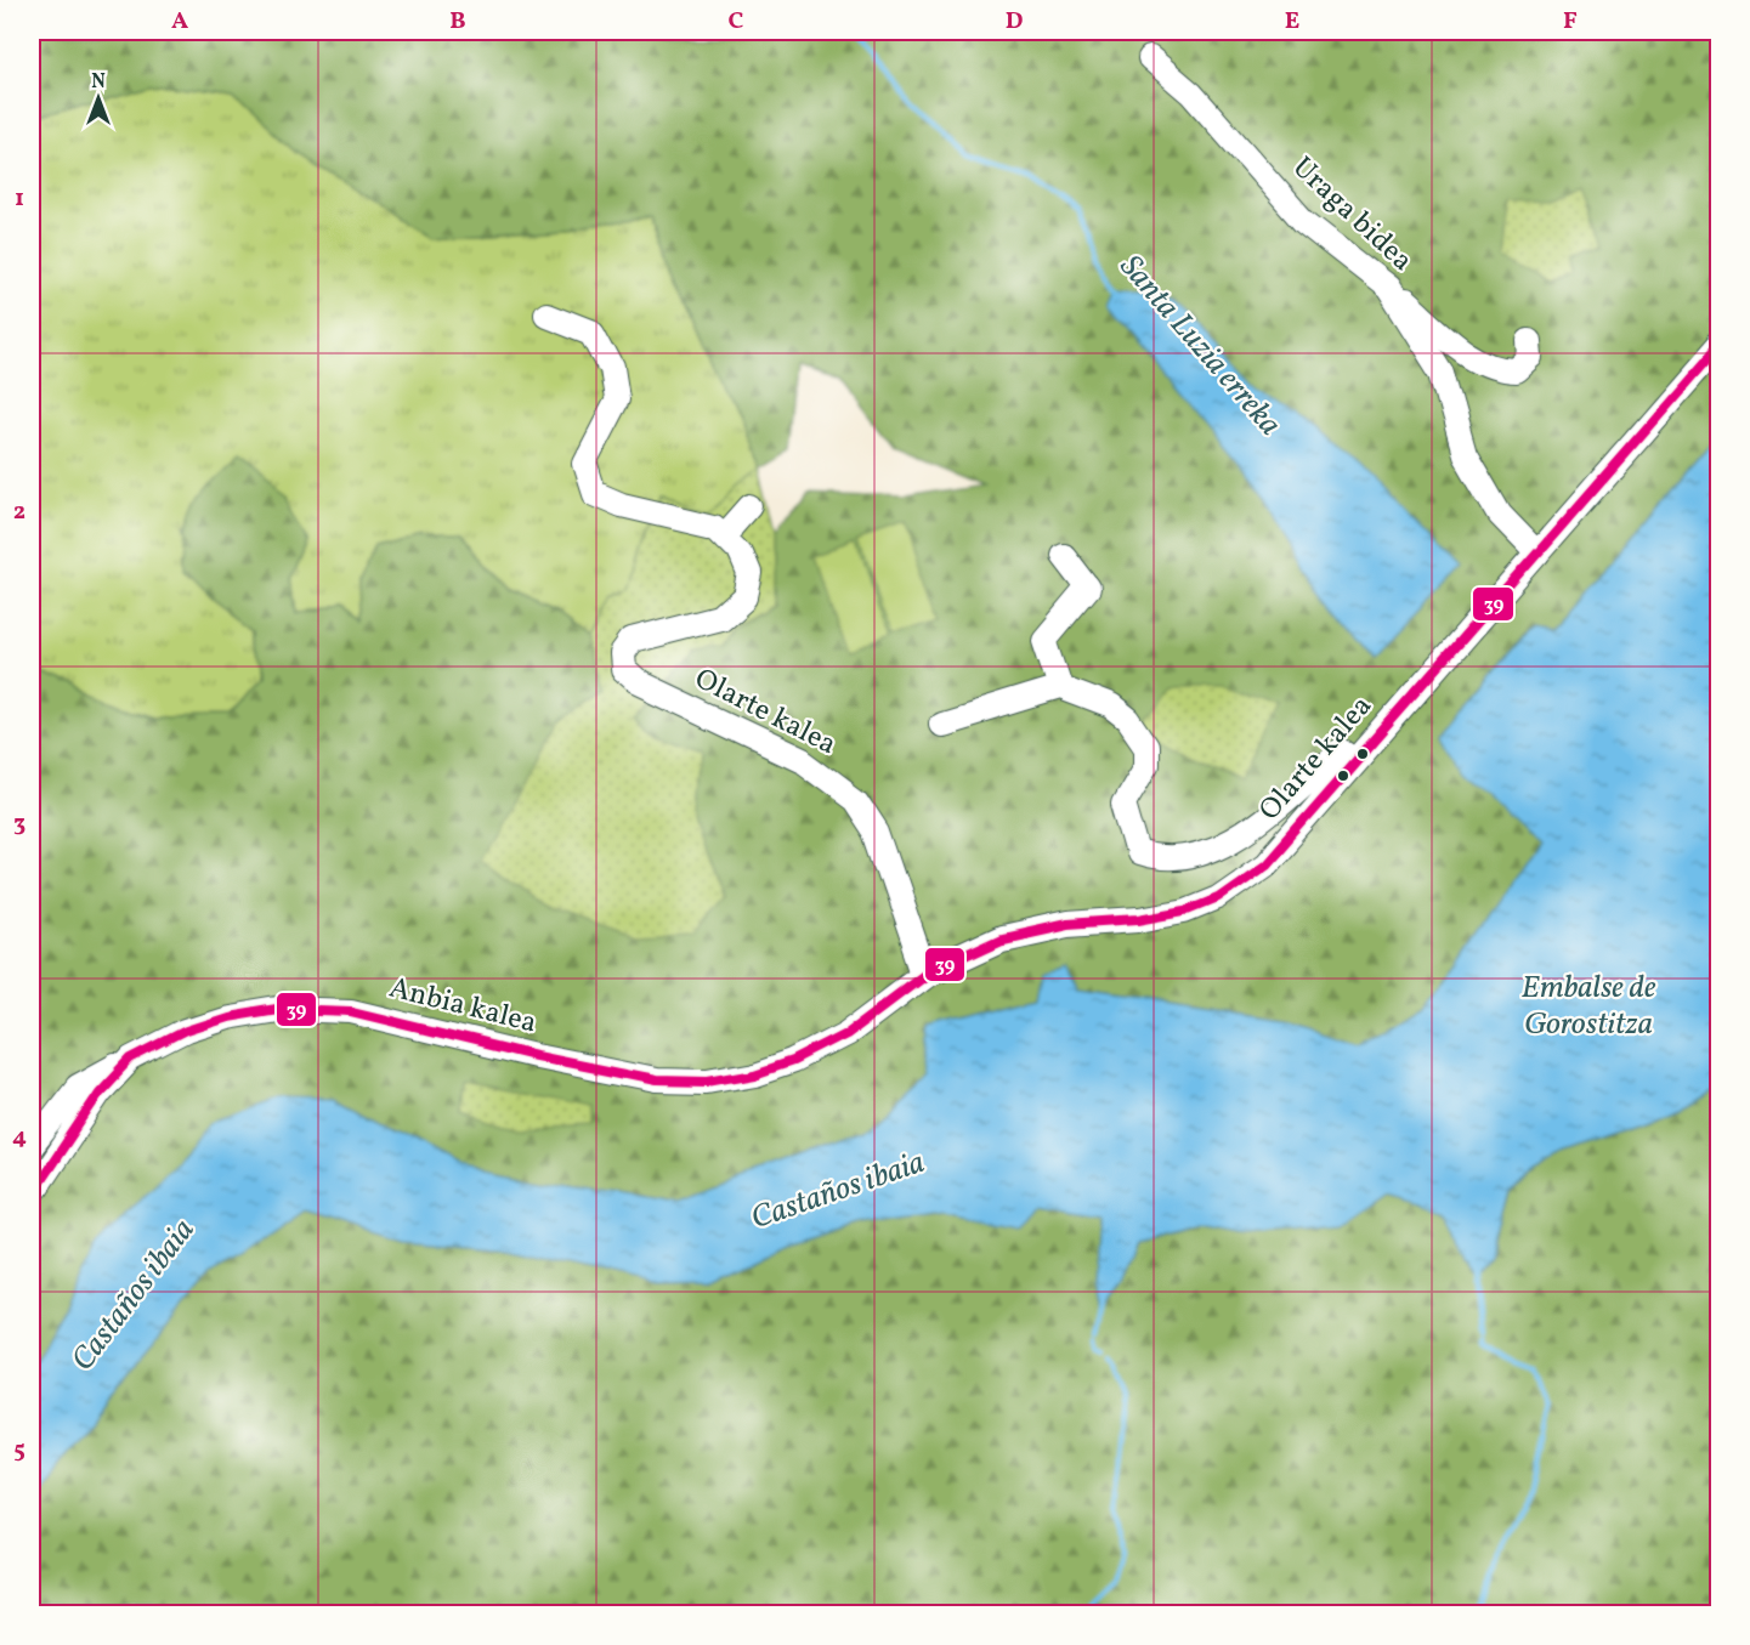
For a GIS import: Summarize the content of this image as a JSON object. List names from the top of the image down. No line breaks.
{"streets":{"street":["Uraga bidea","Olarte kalea","Anbia kalea"]},"crossings":[["Uraga bidea","Olarte kalea"],["Olarte kalea","Anbia kalea"]],"water":["Santa Luzia erreka","Embalse de Gorostitza","Castaños ibaia"],"lines":["transit line 39"],"north":"top","grid":{"columns":["A","B","C","D","E","F"],"rows":["1","2","3","4","5"]}}
